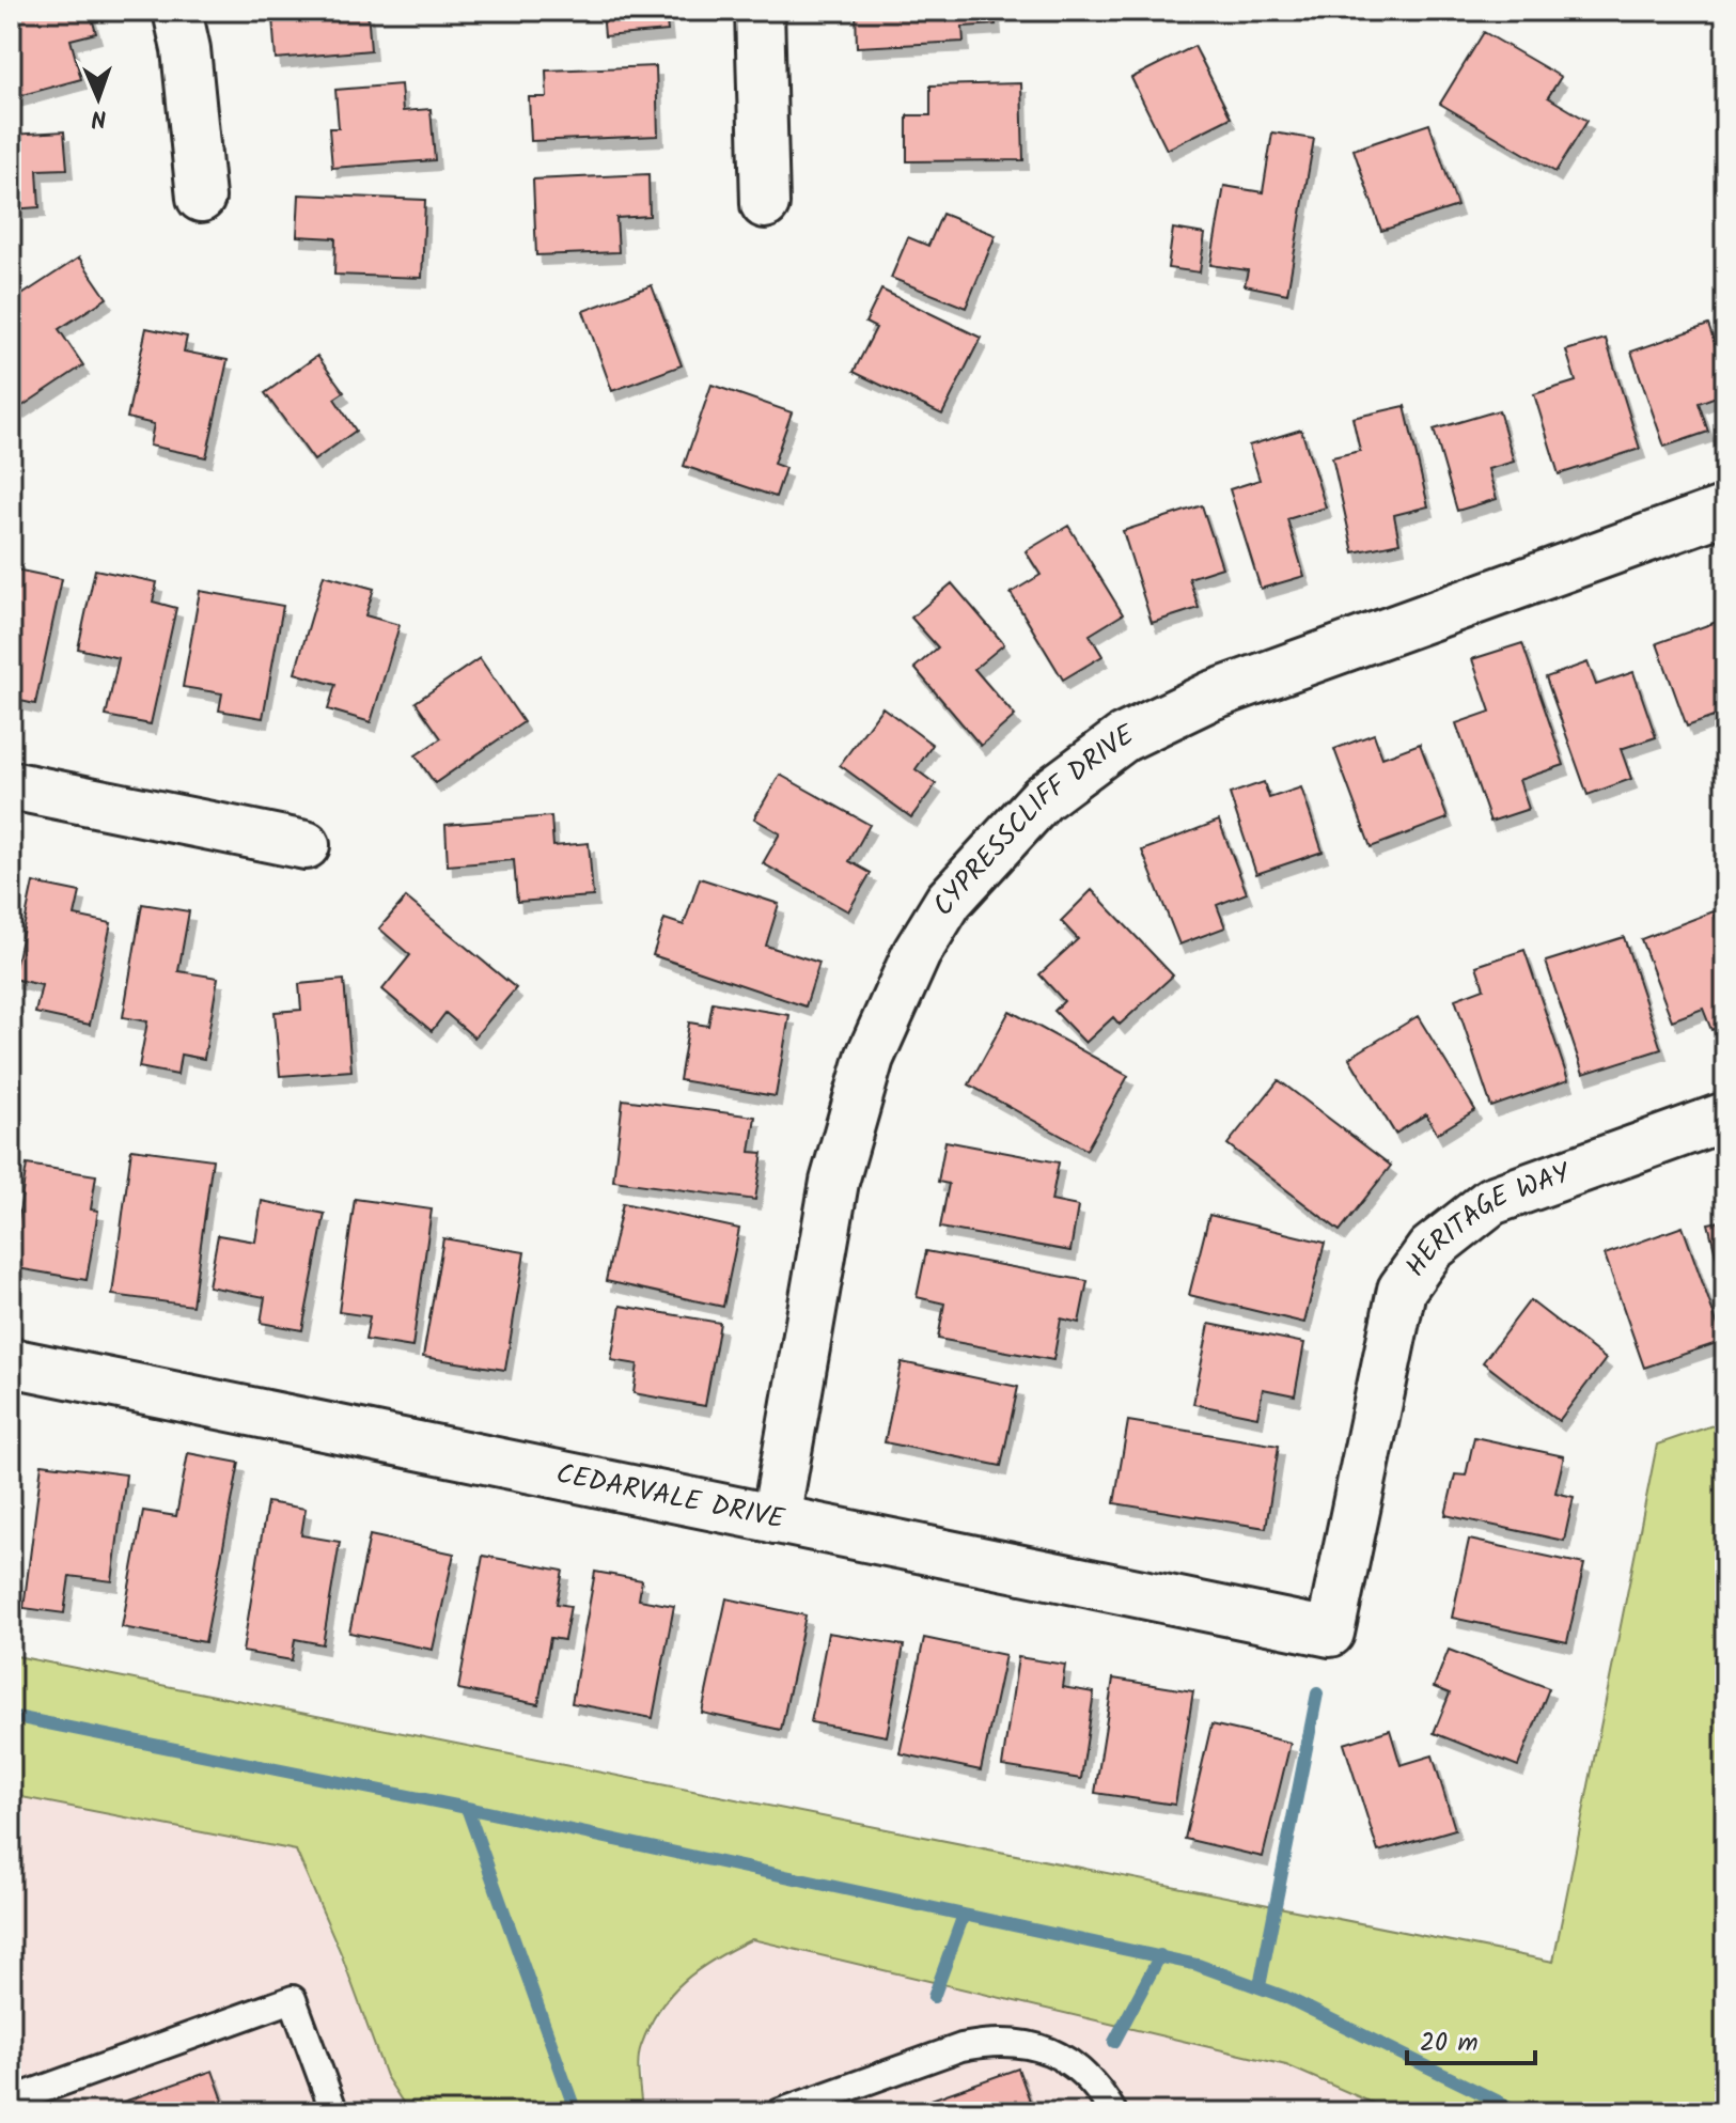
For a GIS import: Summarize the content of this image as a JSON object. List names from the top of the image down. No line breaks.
{"streets":{"street":["CYPRESSCLIFF DRIVE","HERITAGE WAY","CEDARVALE DRIVE"]},"crossings":[["CYPRESSCLIFF DRIVE","CEDARVALE DRIVE"],["HERITAGE WAY","CEDARVALE DRIVE"]],"scale_bar":"20 m","north":"bottom"}
